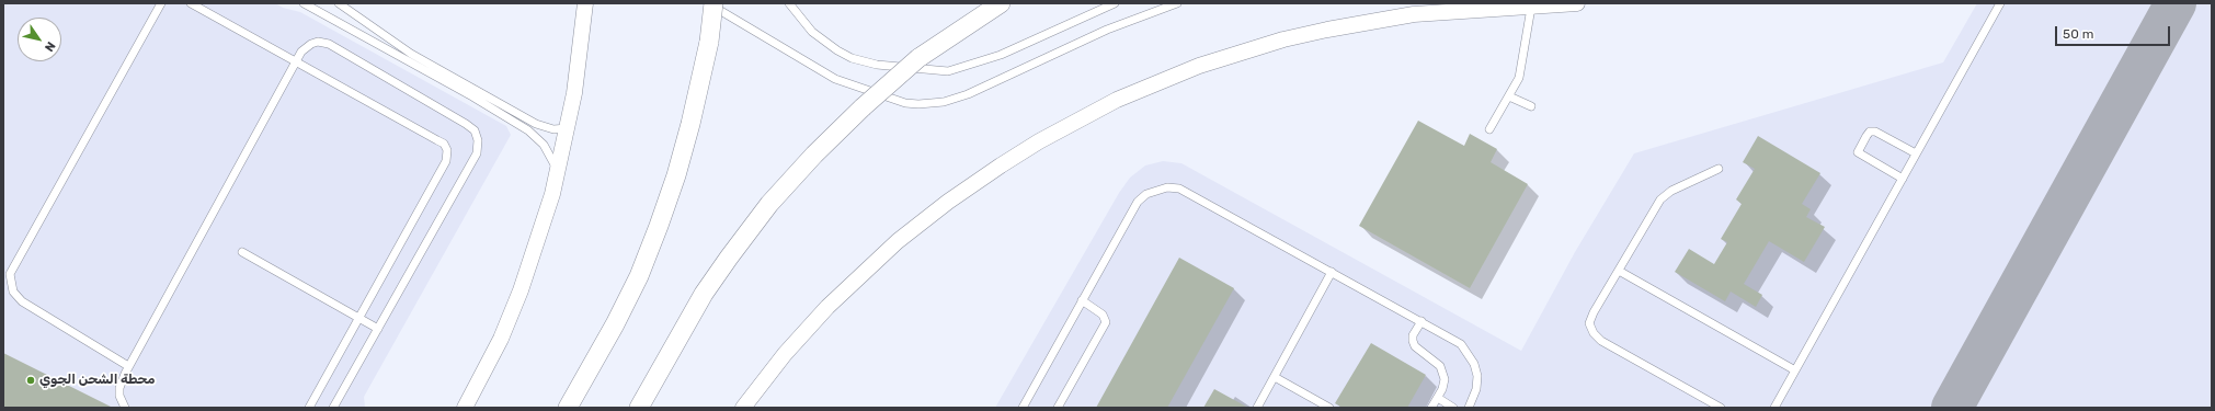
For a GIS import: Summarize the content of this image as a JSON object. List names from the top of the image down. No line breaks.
{"places":["محطة الشحن الجوي"],"scale_bar":"50 m","north":"bottom right"}
